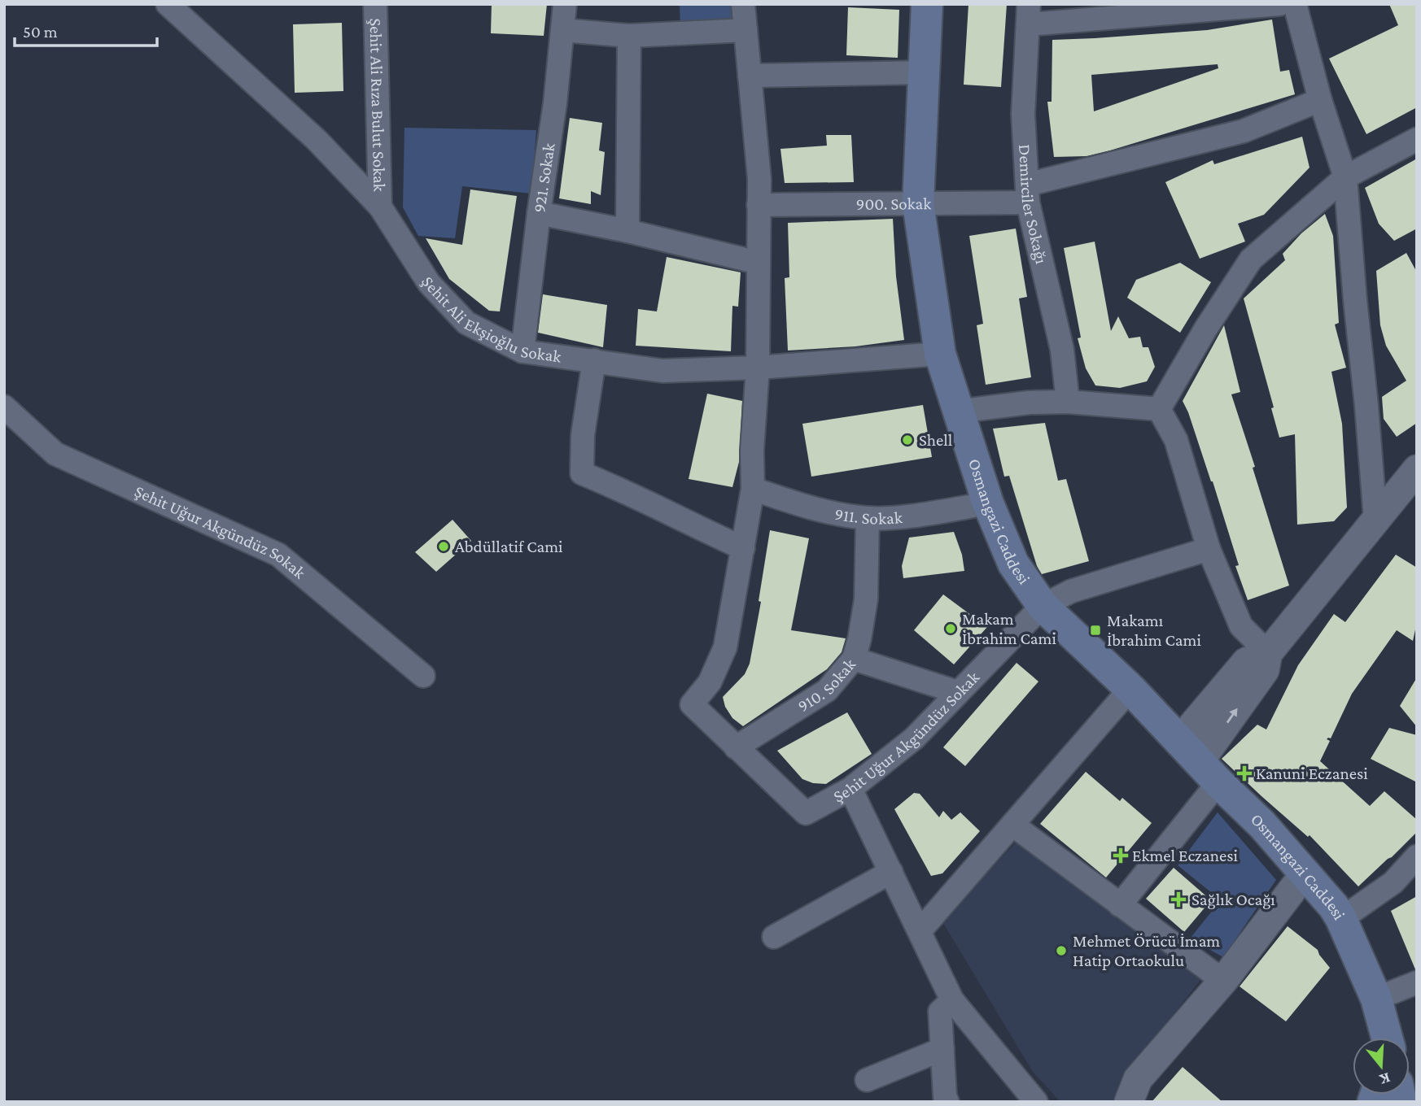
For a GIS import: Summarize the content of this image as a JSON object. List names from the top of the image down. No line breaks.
{"streets":{"main road":["Osmangazi Caddesi"],"street":["Şehit Ali Rıza Bulut Sokak","921. Sokak","900. Sokak","Demirciler Sokağı","Şehit Ali Ekşioğlu Sokak","911. Sokak","Şehit Uğur Akgündüz Sokak","910. Sokak"]},"crossings":[["Şehit Ali Rıza Bulut Sokak","Şehit Ali Ekşioğlu Sokak"],["921. Sokak","Şehit Ali Ekşioğlu Sokak"],["900. Sokak","Demirciler Sokağı"],["900. Sokak","Osmangazi Caddesi"],["Şehit Ali Ekşioğlu Sokak","Osmangazi Caddesi"],["911. Sokak","Osmangazi Caddesi"],["911. Sokak","910. Sokak"],["Osmangazi Caddesi","Şehit Uğur Akgündüz Sokak"],["Şehit Uğur Akgündüz Sokak","910. Sokak"]],"places":{"other":["Shell","Abdüllatif Cami","Makam İbrahim Cami","Mehmet Örücü İmam Hatip Ortaokulu"],"transit":["Makamı İbrahim Cami"],"health":["Kanuni Eczanesi","Ekmel Eczanesi","Sağlık Ocağı"]},"scale_bar":"50 m","north":"bottom"}
